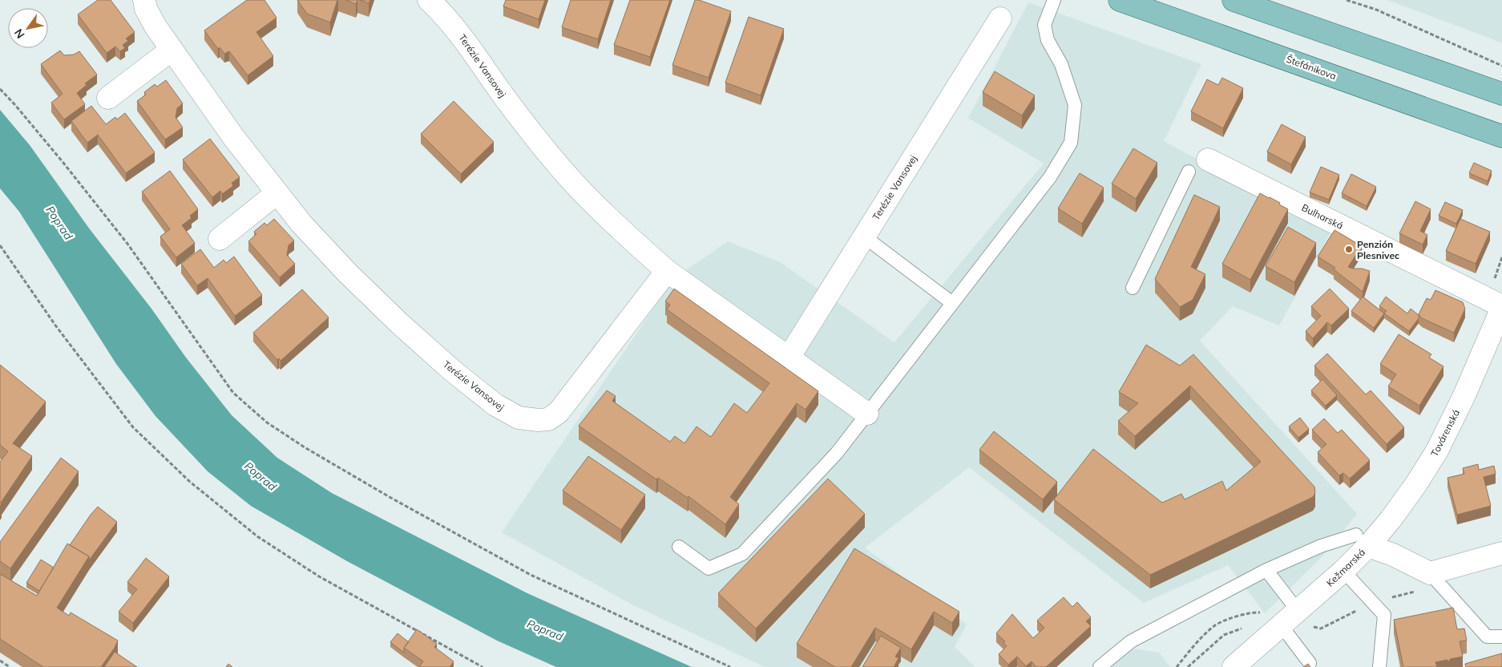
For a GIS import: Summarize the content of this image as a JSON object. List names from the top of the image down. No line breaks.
{"streets":{"main road":["Štefánikova"],"street":["Terézie Vansovej","Bulharská","Továrenská","Kežmarská"]},"crossings":[["Bulharská","Továrenská"],["Továrenská","Kežmarská"]],"water":["Poprad"],"places":["Penzión Plesnivec"],"north":"bottom left"}
